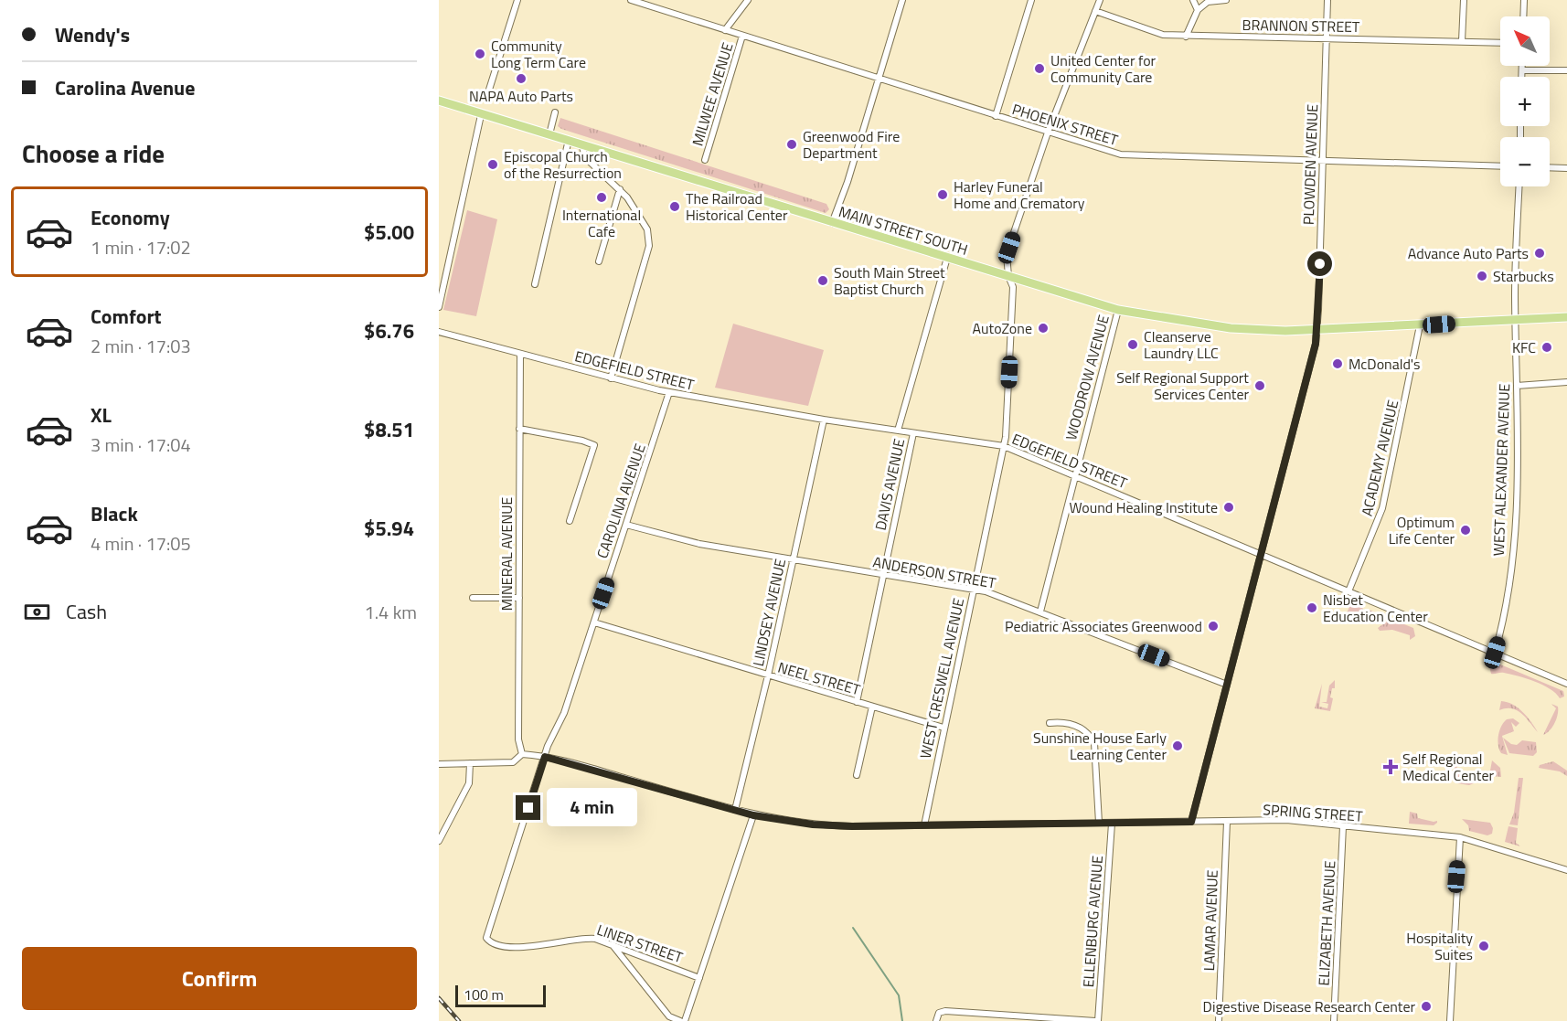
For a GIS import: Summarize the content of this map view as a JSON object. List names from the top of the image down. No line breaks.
{"streets":{"main road":["MAIN STREET SOUTH"],"street":["BRANNON STREET","MILWEE AVENUE","PHOENIX STREET","PLOWDEN AVENUE","EDGEFIELD STREET","WOODROW AVENUE","ACADEMY AVENUE","WEST ALEXANDER AVENUE","DAVIS AVENUE","CAROLINA AVENUE","MINERAL AVENUE","ANDERSON STREET","LINDSEY AVENUE","NEEL STREET","WEST CRESWELL AVENUE","SPRING STREET","LAMAR AVENUE","ELLENBURG AVENUE","ELIZABETH AVENUE","LINER STREET"]},"crossings":[["BRANNON STREET","PLOWDEN AVENUE"],["BRANNON STREET","WEST CRESWELL AVENUE"],["MILWEE AVENUE","PHOENIX STREET"],["PHOENIX STREET","PLOWDEN AVENUE"],["PHOENIX STREET","WEST CRESWELL AVENUE"],["PLOWDEN AVENUE","MAIN STREET SOUTH"],["PLOWDEN AVENUE","EDGEFIELD STREET"],["PLOWDEN AVENUE","ANDERSON STREET"],["PLOWDEN AVENUE","SPRING STREET"],["MAIN STREET SOUTH","WOODROW AVENUE"],["MAIN STREET SOUTH","ACADEMY AVENUE"],["MAIN STREET SOUTH","WEST ALEXANDER AVENUE"],["MAIN STREET SOUTH","DAVIS AVENUE"],["MAIN STREET SOUTH","WEST CRESWELL AVENUE"],["EDGEFIELD STREET","WOODROW AVENUE"],["EDGEFIELD STREET","ACADEMY AVENUE"],["EDGEFIELD STREET","WEST ALEXANDER AVENUE"],["EDGEFIELD STREET","DAVIS AVENUE"],["EDGEFIELD STREET","CAROLINA AVENUE"],["EDGEFIELD STREET","MINERAL AVENUE"],["EDGEFIELD STREET","LINDSEY AVENUE"],["EDGEFIELD STREET","WEST CRESWELL AVENUE"],["WOODROW AVENUE","ANDERSON STREET"],["DAVIS AVENUE","ANDERSON STREET"],["DAVIS AVENUE","NEEL STREET"],["CAROLINA AVENUE","ANDERSON STREET"],["CAROLINA AVENUE","NEEL STREET"],["CAROLINA AVENUE","SPRING STREET"],["CAROLINA AVENUE","LINER STREET"],["MINERAL AVENUE","SPRING STREET"],["ANDERSON STREET","LINDSEY AVENUE"],["ANDERSON STREET","WEST CRESWELL AVENUE"],["LINDSEY AVENUE","NEEL STREET"],["LINDSEY AVENUE","SPRING STREET"],["NEEL STREET","WEST CRESWELL AVENUE"],["WEST CRESWELL AVENUE","SPRING STREET"],["SPRING STREET","LAMAR AVENUE"],["SPRING STREET","ELLENBURG AVENUE"],["SPRING STREET","ELIZABETH AVENUE"]],"places":{"other":["Community Long Term Care","United Center for Community Care","NAPA Auto Parts","Greenwood Fire Department","Episcopal Church of the Resurrection","Harley Funeral Home and Crematory","International Cafe","The Railroad Historical Center","Advance Auto Parts","Starbucks","South Main Street Baptist Church","AutoZone","Cleanserve Laundry LLC","KFC","McDonald's","Self Regional Support Services Center","Wound Healing Institute","Optimum Life Center","Nisbet Education Center","Pediatric Associates Greenwood","Sunshine House Early Learning Center","Hospitality Suites","Digestive Disease Research Center"],"health":["Self Regional Medical Center"]},"scale_bar":"100 m","north":"top left","page":{"banner":["Wendy's","Carolina Avenue"],"map_buttons":["+","−"],"heading":"Choose a ride","list":[{"name":"Economy","note":"1 min · 17:02","value":"$5.00"},{"name":"Comfort","note":"2 min · 17:03","value":"$6.76"},{"name":"XL","note":"3 min · 17:04","value":"$8.51"},{"name":"Black","note":"4 min · 17:05","value":"$5.94"}],"pay":["Cash","1.4 km"],"bubble":"4 min","buttons":"Confirm","scale":"100 m"}}
